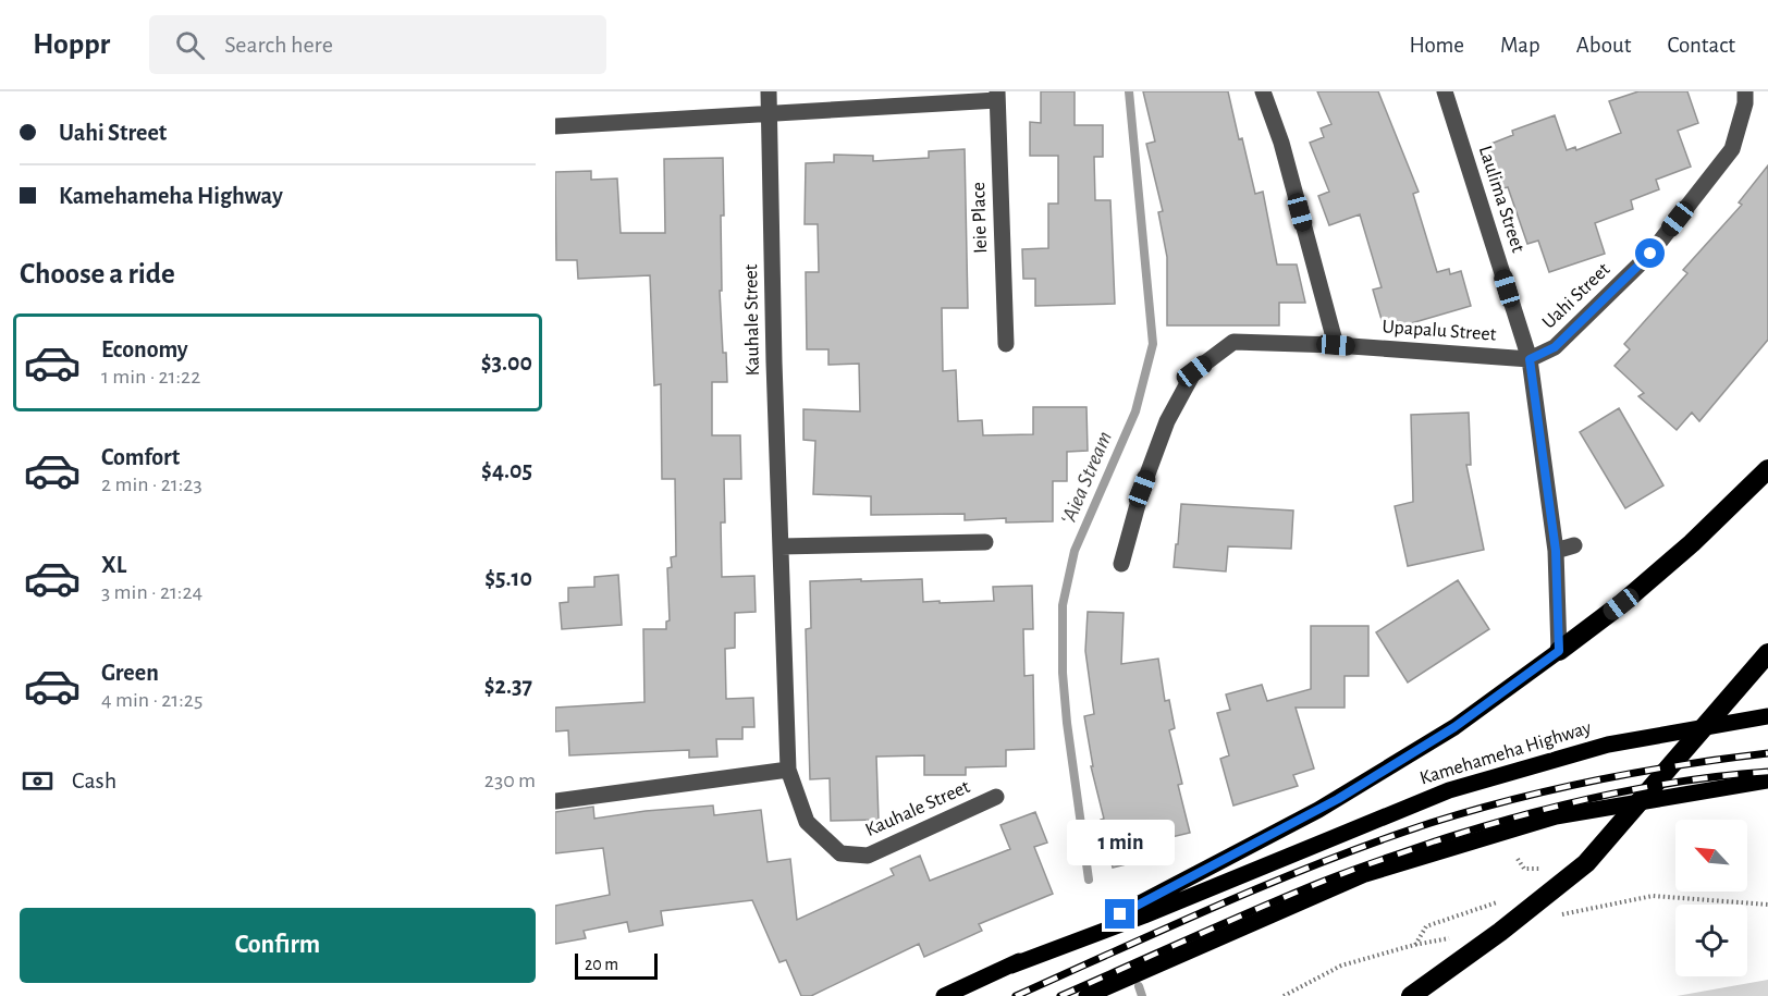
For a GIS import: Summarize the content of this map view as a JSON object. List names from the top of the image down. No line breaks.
{"streets":{"main road":["Kamehameha Highway"],"street":["Laulima Street","Ieie Place","Uahi Street","Kauhale Street","Upapalu Street"]},"crossings":[["Laulima Street","Uahi Street"],["Laulima Street","Upapalu Street"],["Laulima Street","Kamehameha Highway"],["Uahi Street","Upapalu Street"]],"water":["ʻAiea Stream"],"scale_bar":"20 m","north":"top left","page":{"header":"Hoppr","search":"Search here","nav":["Home","Map","About","Contact"],"banner":["Uahi Street","Kamehameha Highway"],"heading":"Choose a ride","list":[{"name":"Economy","note":"1 min · 21:22","value":"$3.00"},{"name":"Comfort","note":"2 min · 21:23","value":"$4.05"},{"name":"XL","note":"3 min · 21:24","value":"$5.10"},{"name":"Green","note":"4 min · 21:25","value":"$2.37"}],"pay":["Cash","230 m"],"bubble":"1 min","buttons":"Confirm","scale":"20 m"}}
